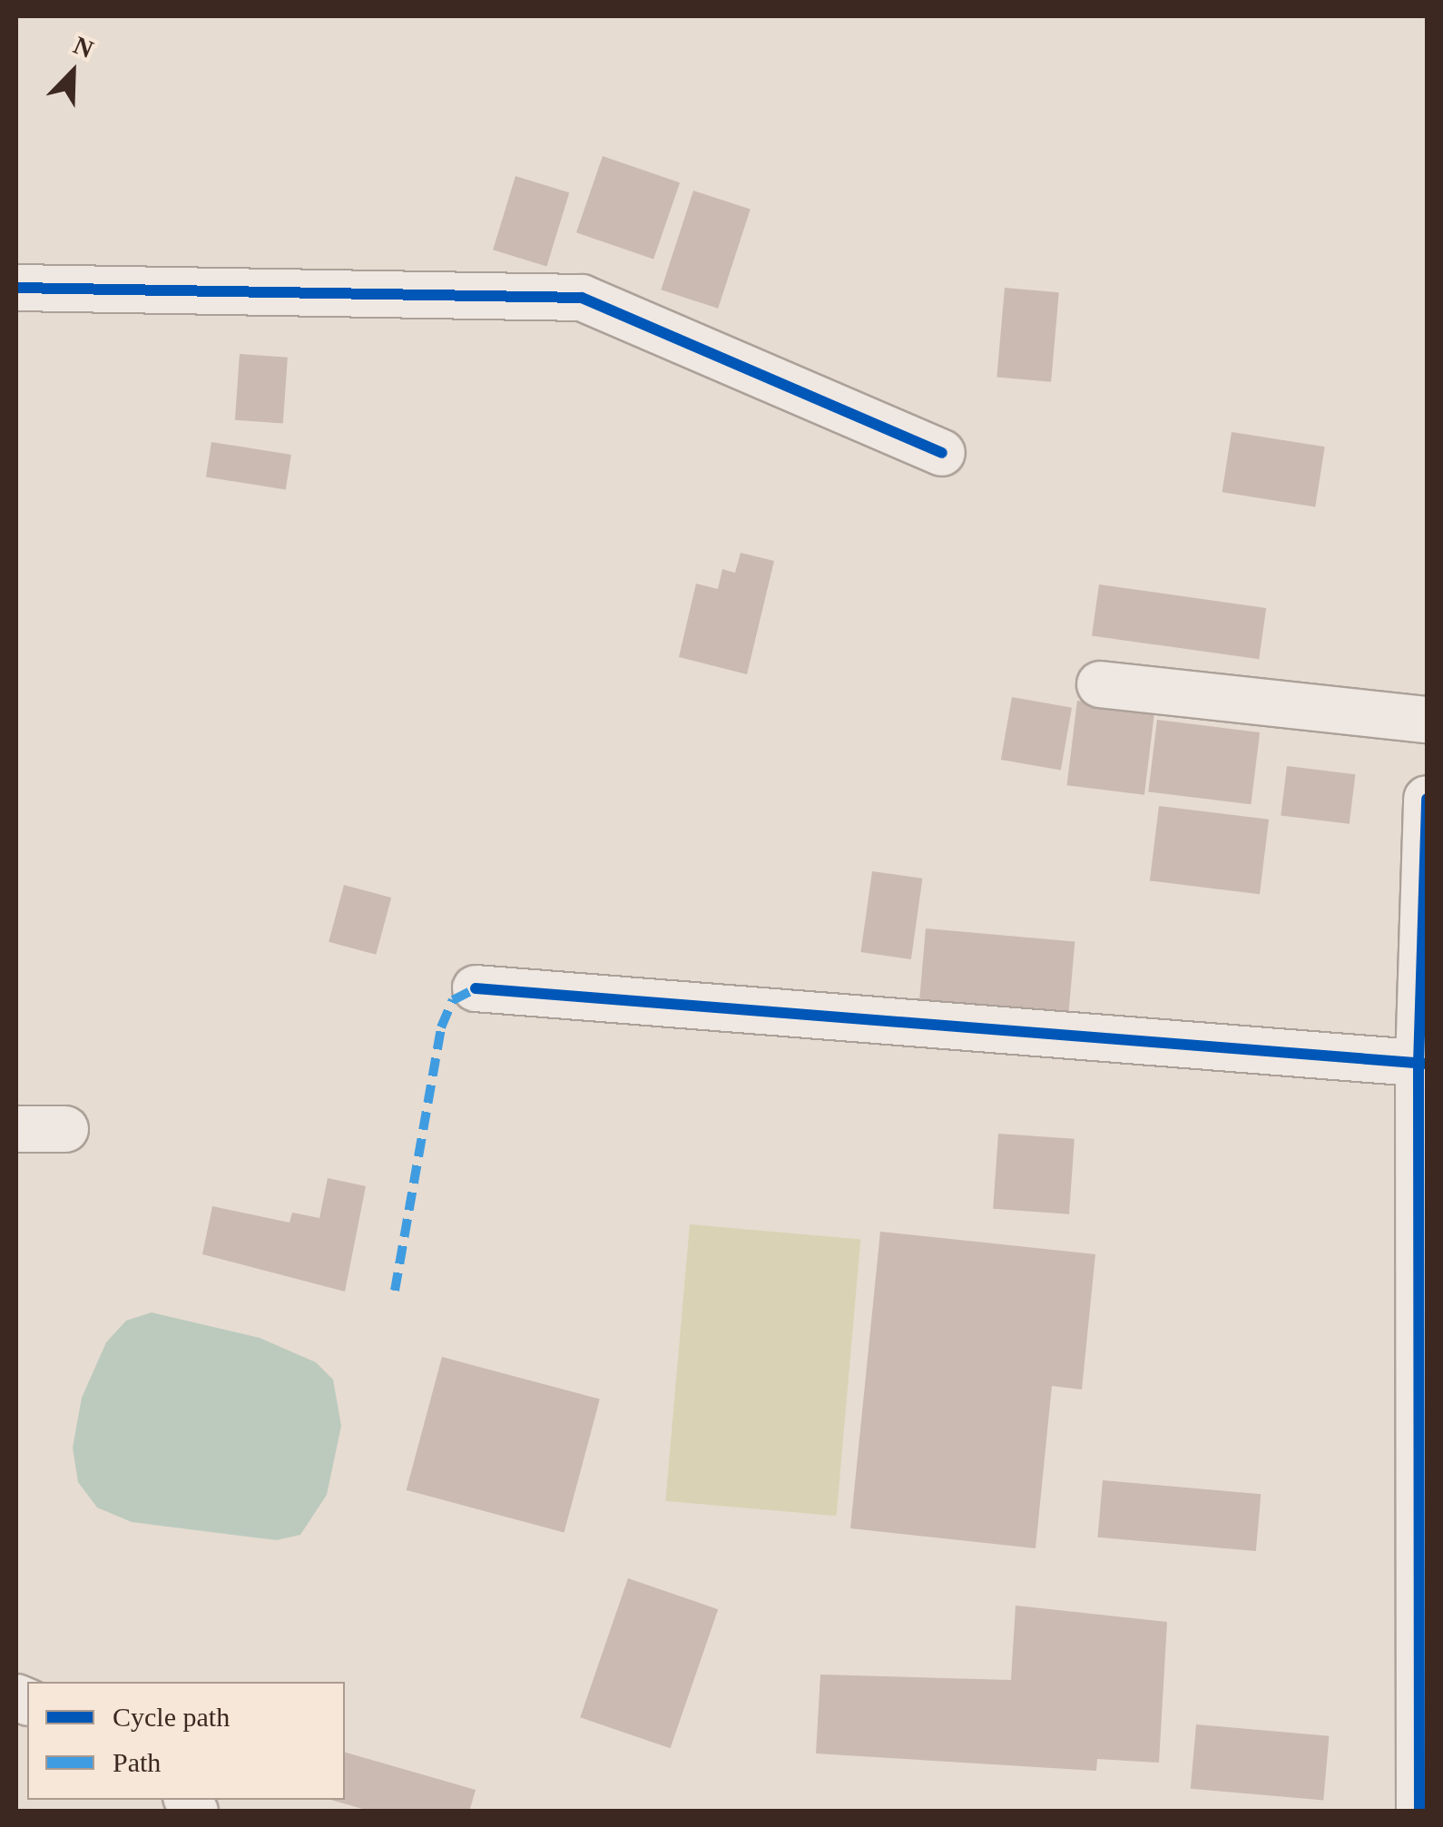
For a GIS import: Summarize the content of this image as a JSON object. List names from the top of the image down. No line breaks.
{"legend":["Cycle path","Path"],"north":"top right"}
